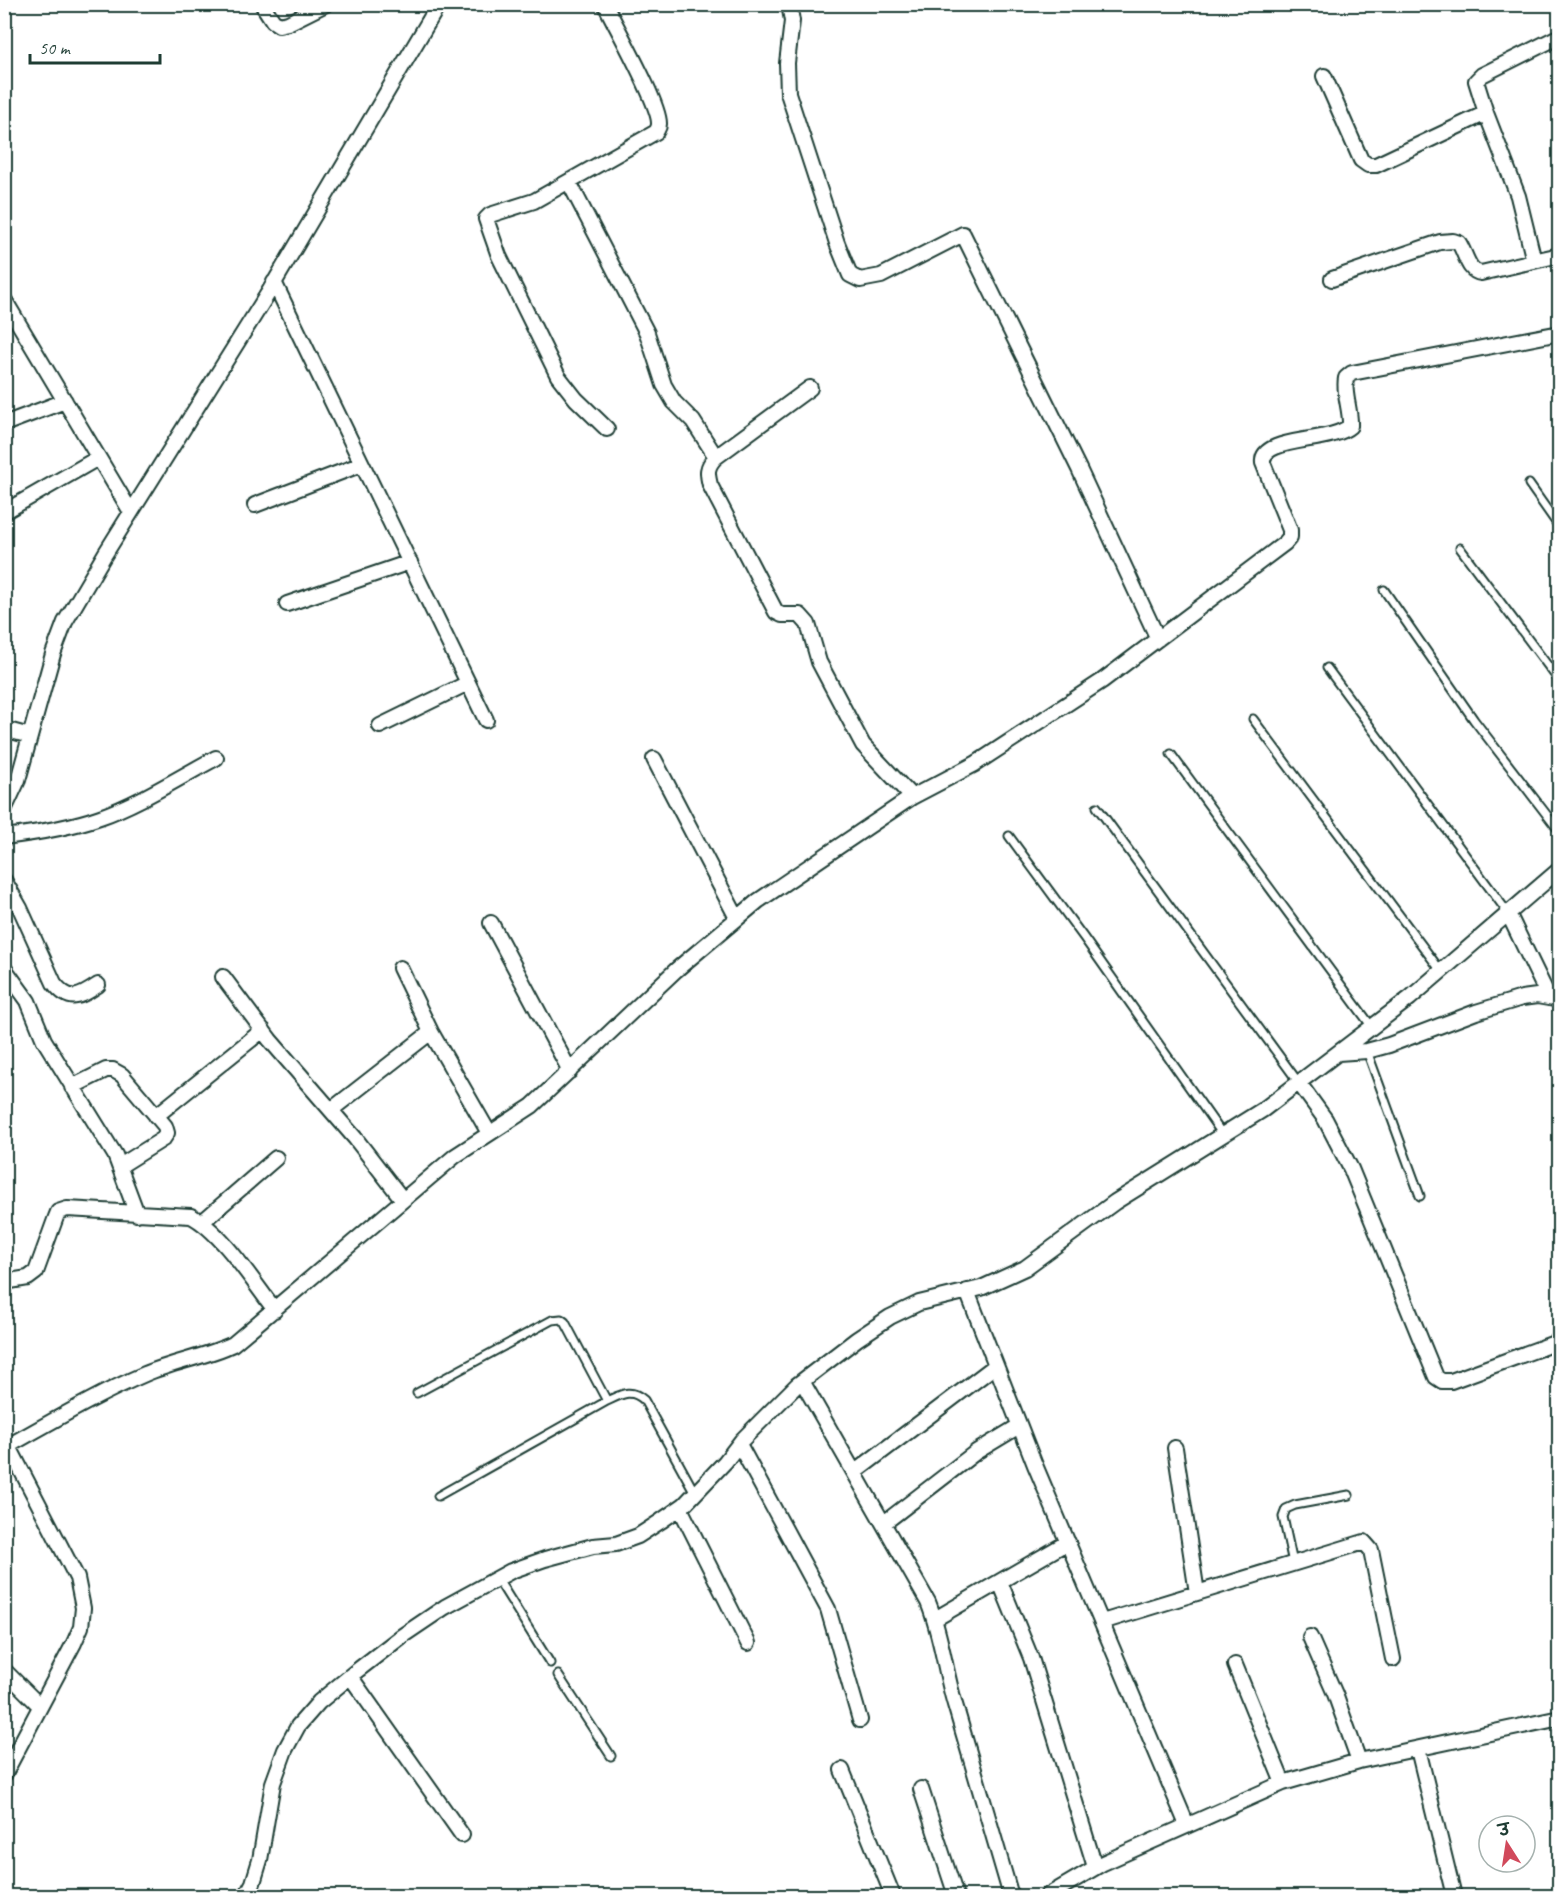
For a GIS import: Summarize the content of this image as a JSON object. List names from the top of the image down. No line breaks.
{"scale_bar":"50 m","north":"top"}
